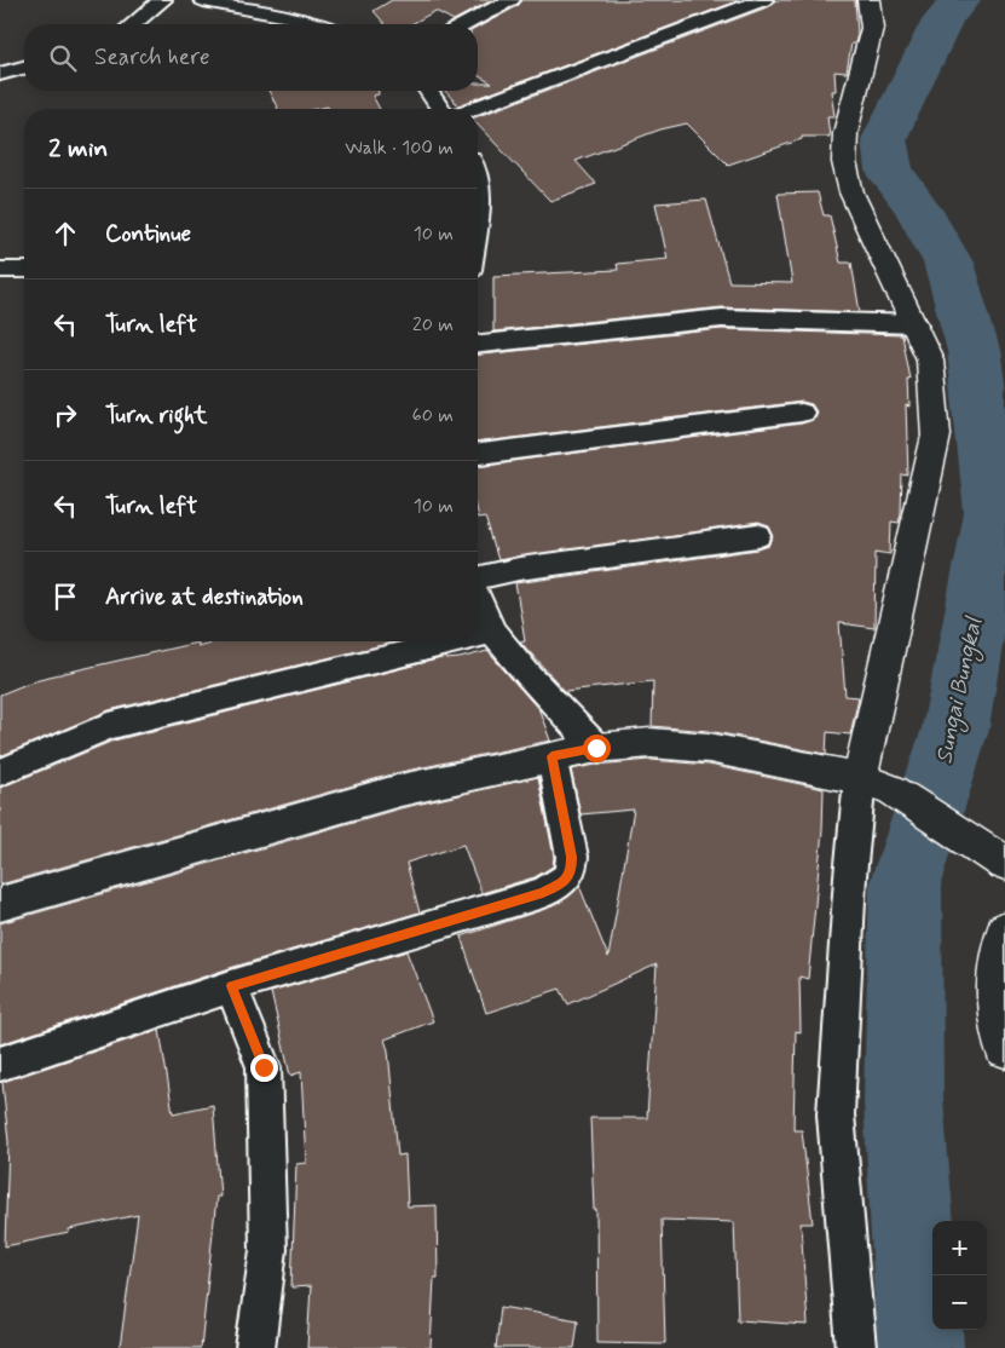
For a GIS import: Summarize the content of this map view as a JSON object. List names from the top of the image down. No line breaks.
{"water":["Sungai Bungkal"],"page":{"search":"Search here","heading":["2 min","Walk · 100 m"],"list":[["Continue","10 m"],["Turn left","20 m"],["Turn right","60 m"],["Turn left","10 m"],"Arrive at destination"],"map_buttons":["+","−"]}}
